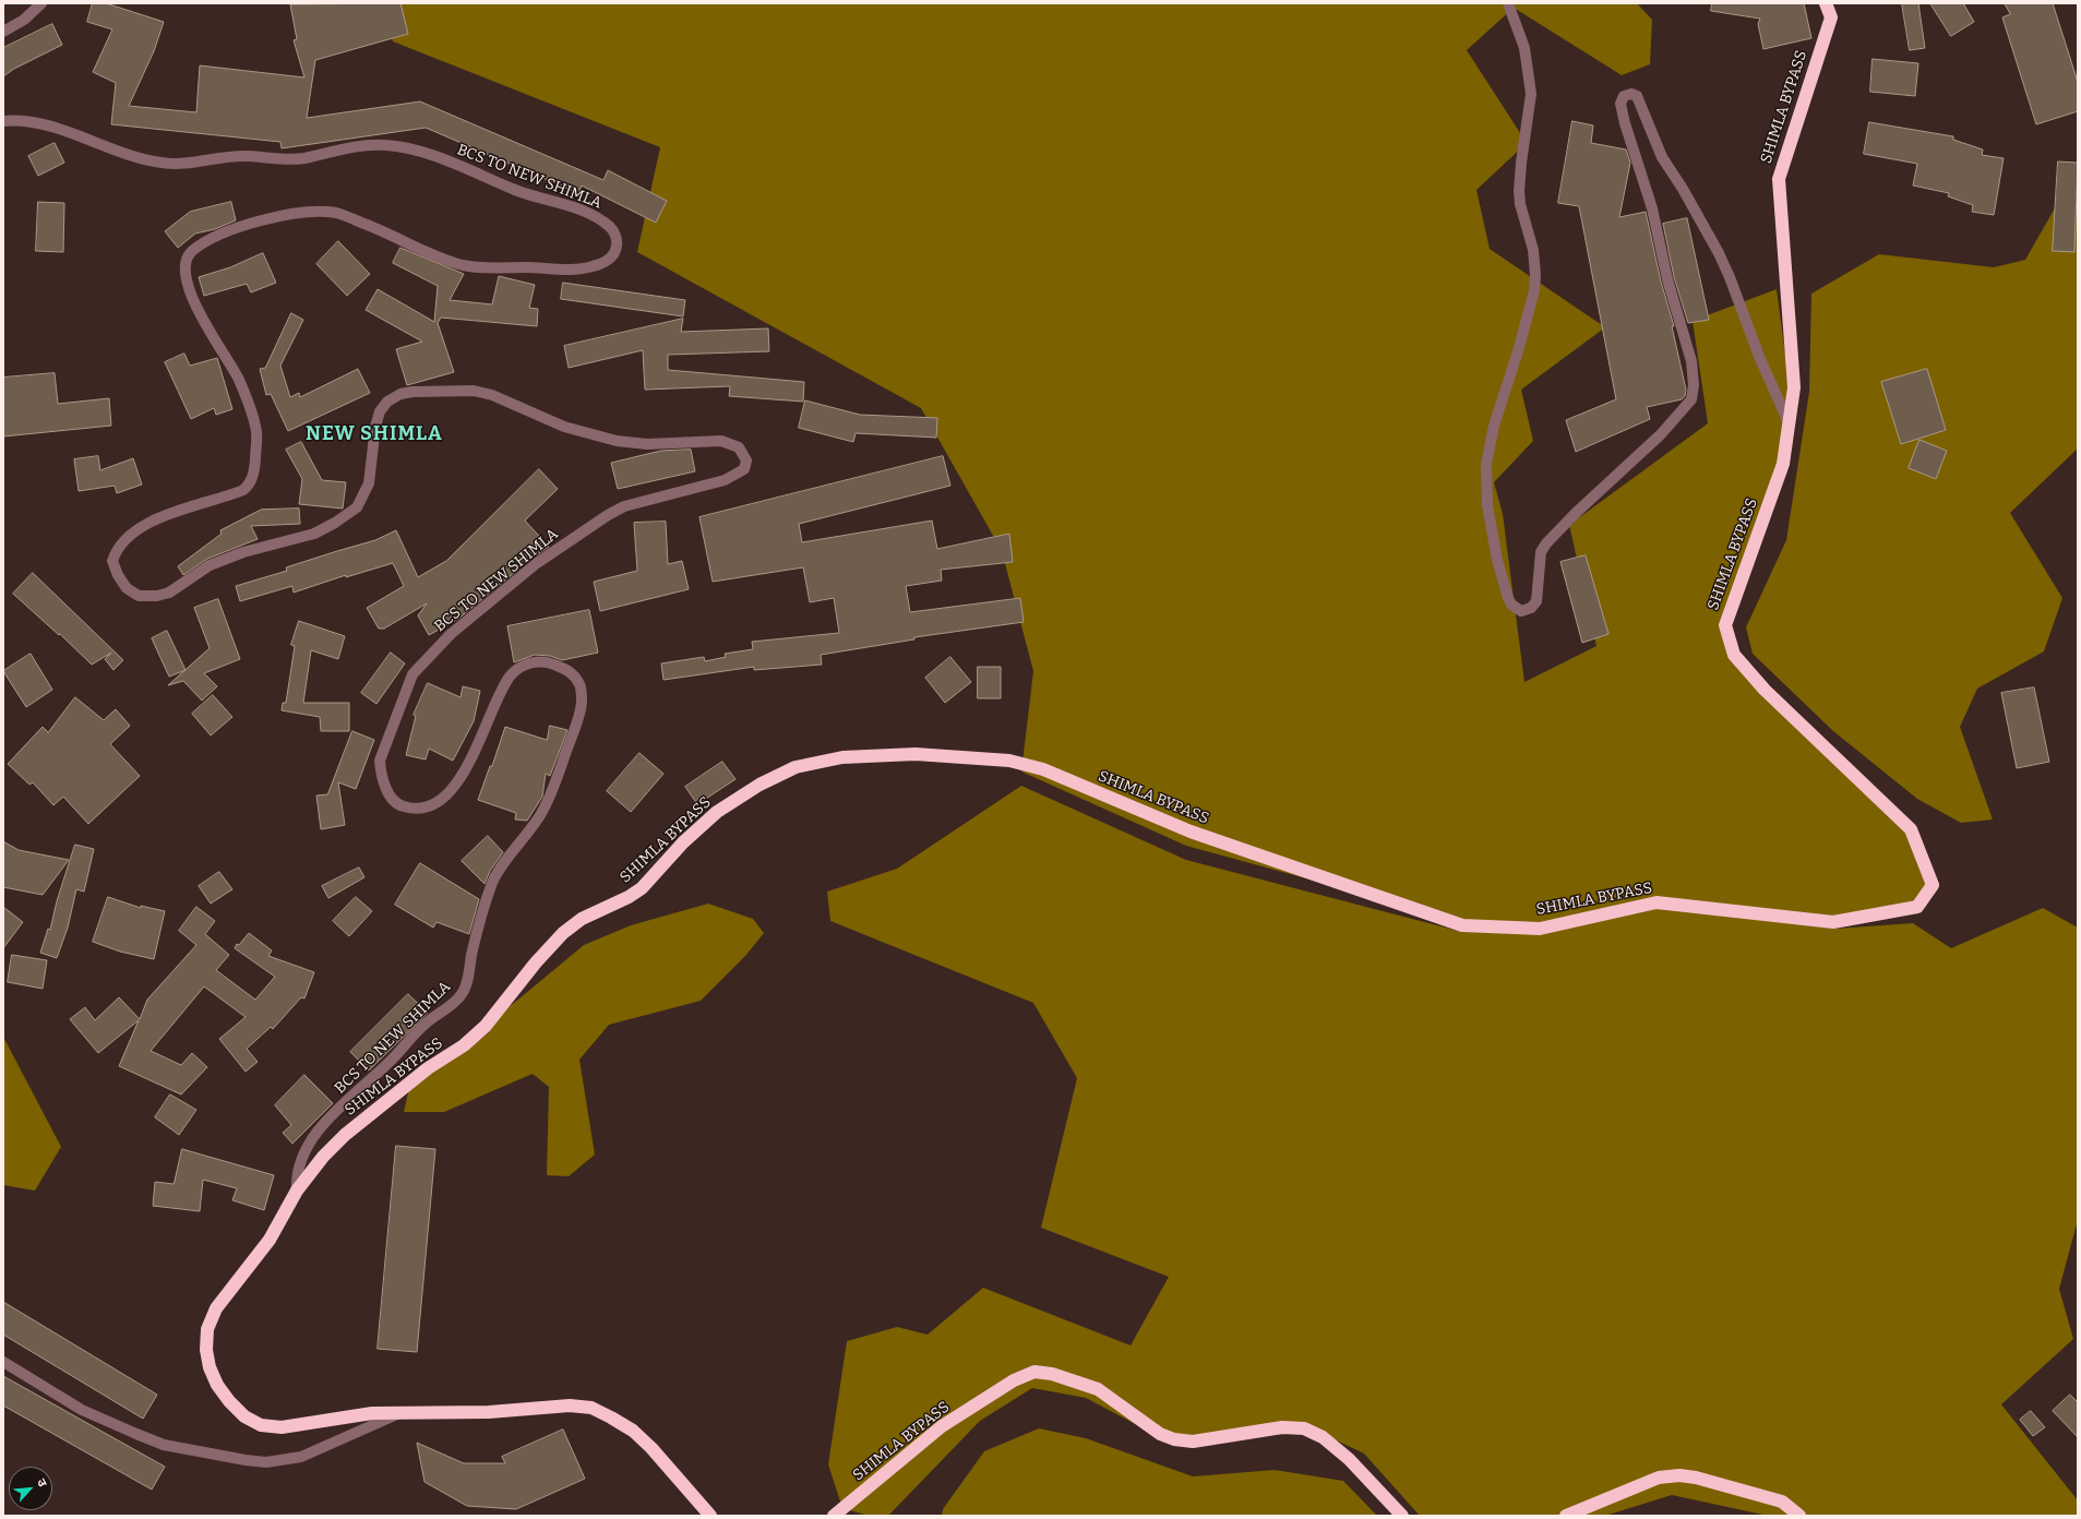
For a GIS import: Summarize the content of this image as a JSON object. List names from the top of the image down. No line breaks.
{"streets":{"highway":["SHIMLA BYPASS"],"street":["BCS TO NEW SHIMLA"]},"crossings":[["SHIMLA BYPASS","BCS TO NEW SHIMLA"]],"districts":["NEW SHIMLA"],"north":"top right"}
